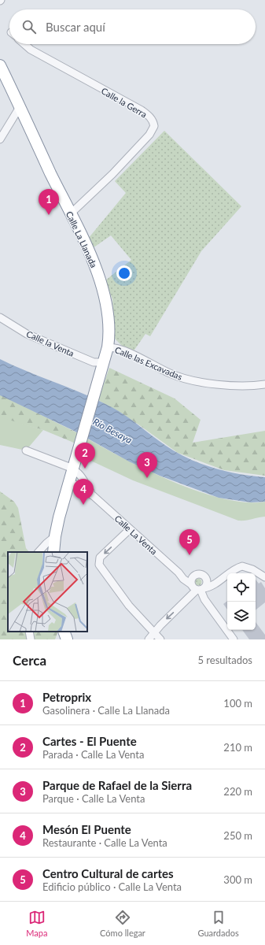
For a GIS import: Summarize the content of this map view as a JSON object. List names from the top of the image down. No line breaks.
{"streets":{"highway":["Calle La Llanada"],"street":["Calle la Gerra","Calle la Venta","Calle las Excavadas","Calle La Venta"]},"crossings":[["Calle la Gerra","Calle La Llanada"],["Calle La Llanada","Calle la Venta"],["Calle La Llanada","Calle las Excavadas"],["Calle La Llanada","Calle La Venta"]],"water":["Río Besaya"],"page":{"search":"Buscar aquí","pins":["1","2","3","4","5"],"heading":["Cerca","5 resultados"],"list":[{"mark":"1","name":"Petroprix","note":"Gasolinera · Calle La Llanada","value":"100 m"},{"mark":"2","name":"Cartes - El Puente","note":"Parada · Calle La Venta","value":"210 m"},{"mark":"3","name":"Parque de Rafael de la Sierra","note":"Parque · Calle La Venta","value":"220 m"},{"mark":"4","name":"Mesón El Puente","note":"Restaurante · Calle La Venta","value":"250 m"},{"mark":"5","name":"Centro Cultural de cartes","note":"Edificio público · Calle La Venta","value":"300 m"}],"nav":["Mapa","Cómo llegar","Guardados"]}}
